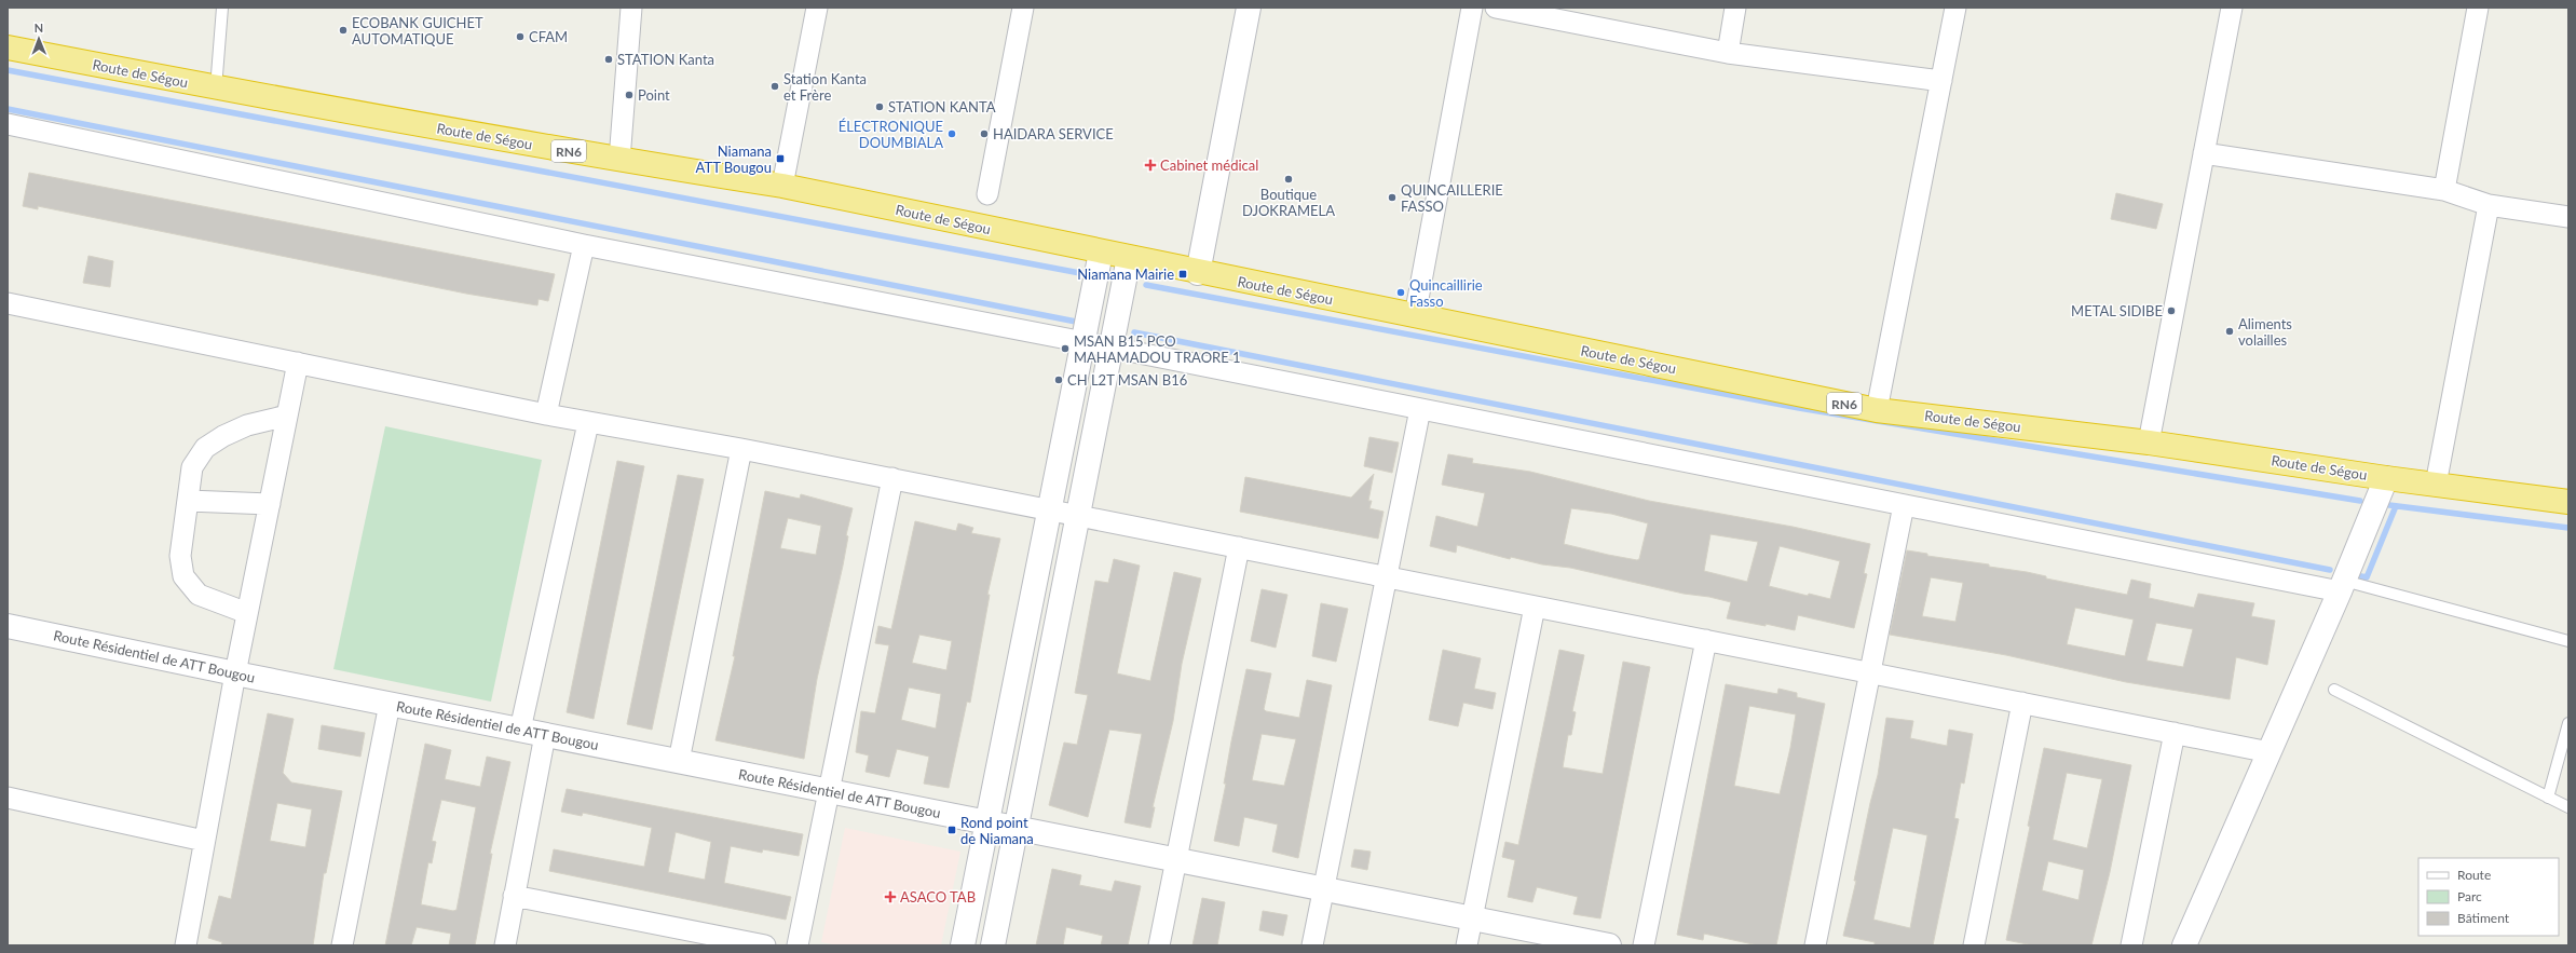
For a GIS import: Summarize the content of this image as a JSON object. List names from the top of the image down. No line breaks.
{"streets":{"highway":["Route de Ségou","RN6"],"street":["Route Résidentiel de ATT Bougou"]},"places":{"other":["ECOBANK GUICHET AUTOMATIQUE","CFAM","STATION Kanta","Station Kanta et Frère","Point","STATION KANTA","ÉLECTRONIQUE DOUMBIALA","HAIDARA SERVICE","Boutique DJOKRAMELA","QUINCAILLERIE FASSO","Quincaillirie Fasso","METAL SIDIBE","Aliments volailles","MSAN B15 PCO MAHAMADOU TRAORE 1","CH L2T MSAN B16"],"transit":["Niamana ATT Bougou","Niamana Mairie","Rond point de Niamana"],"health":["Cabinet médical","ASACO TAB"]},"legend":["Route","Parc","Bâtiment"],"north":"top"}
